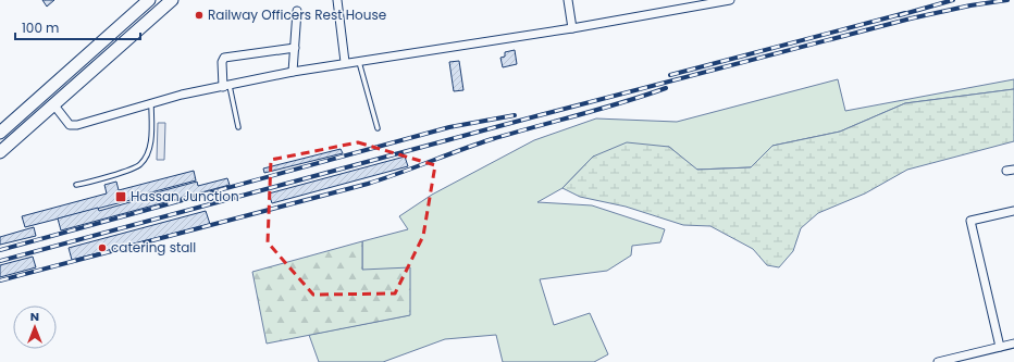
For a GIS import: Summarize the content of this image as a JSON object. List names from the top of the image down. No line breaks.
{"places":{"other":["Railway Officers Rest House","catering stall"],"transit":["Hassan Junction"]},"scale_bar":"100 m","north":"top"}
